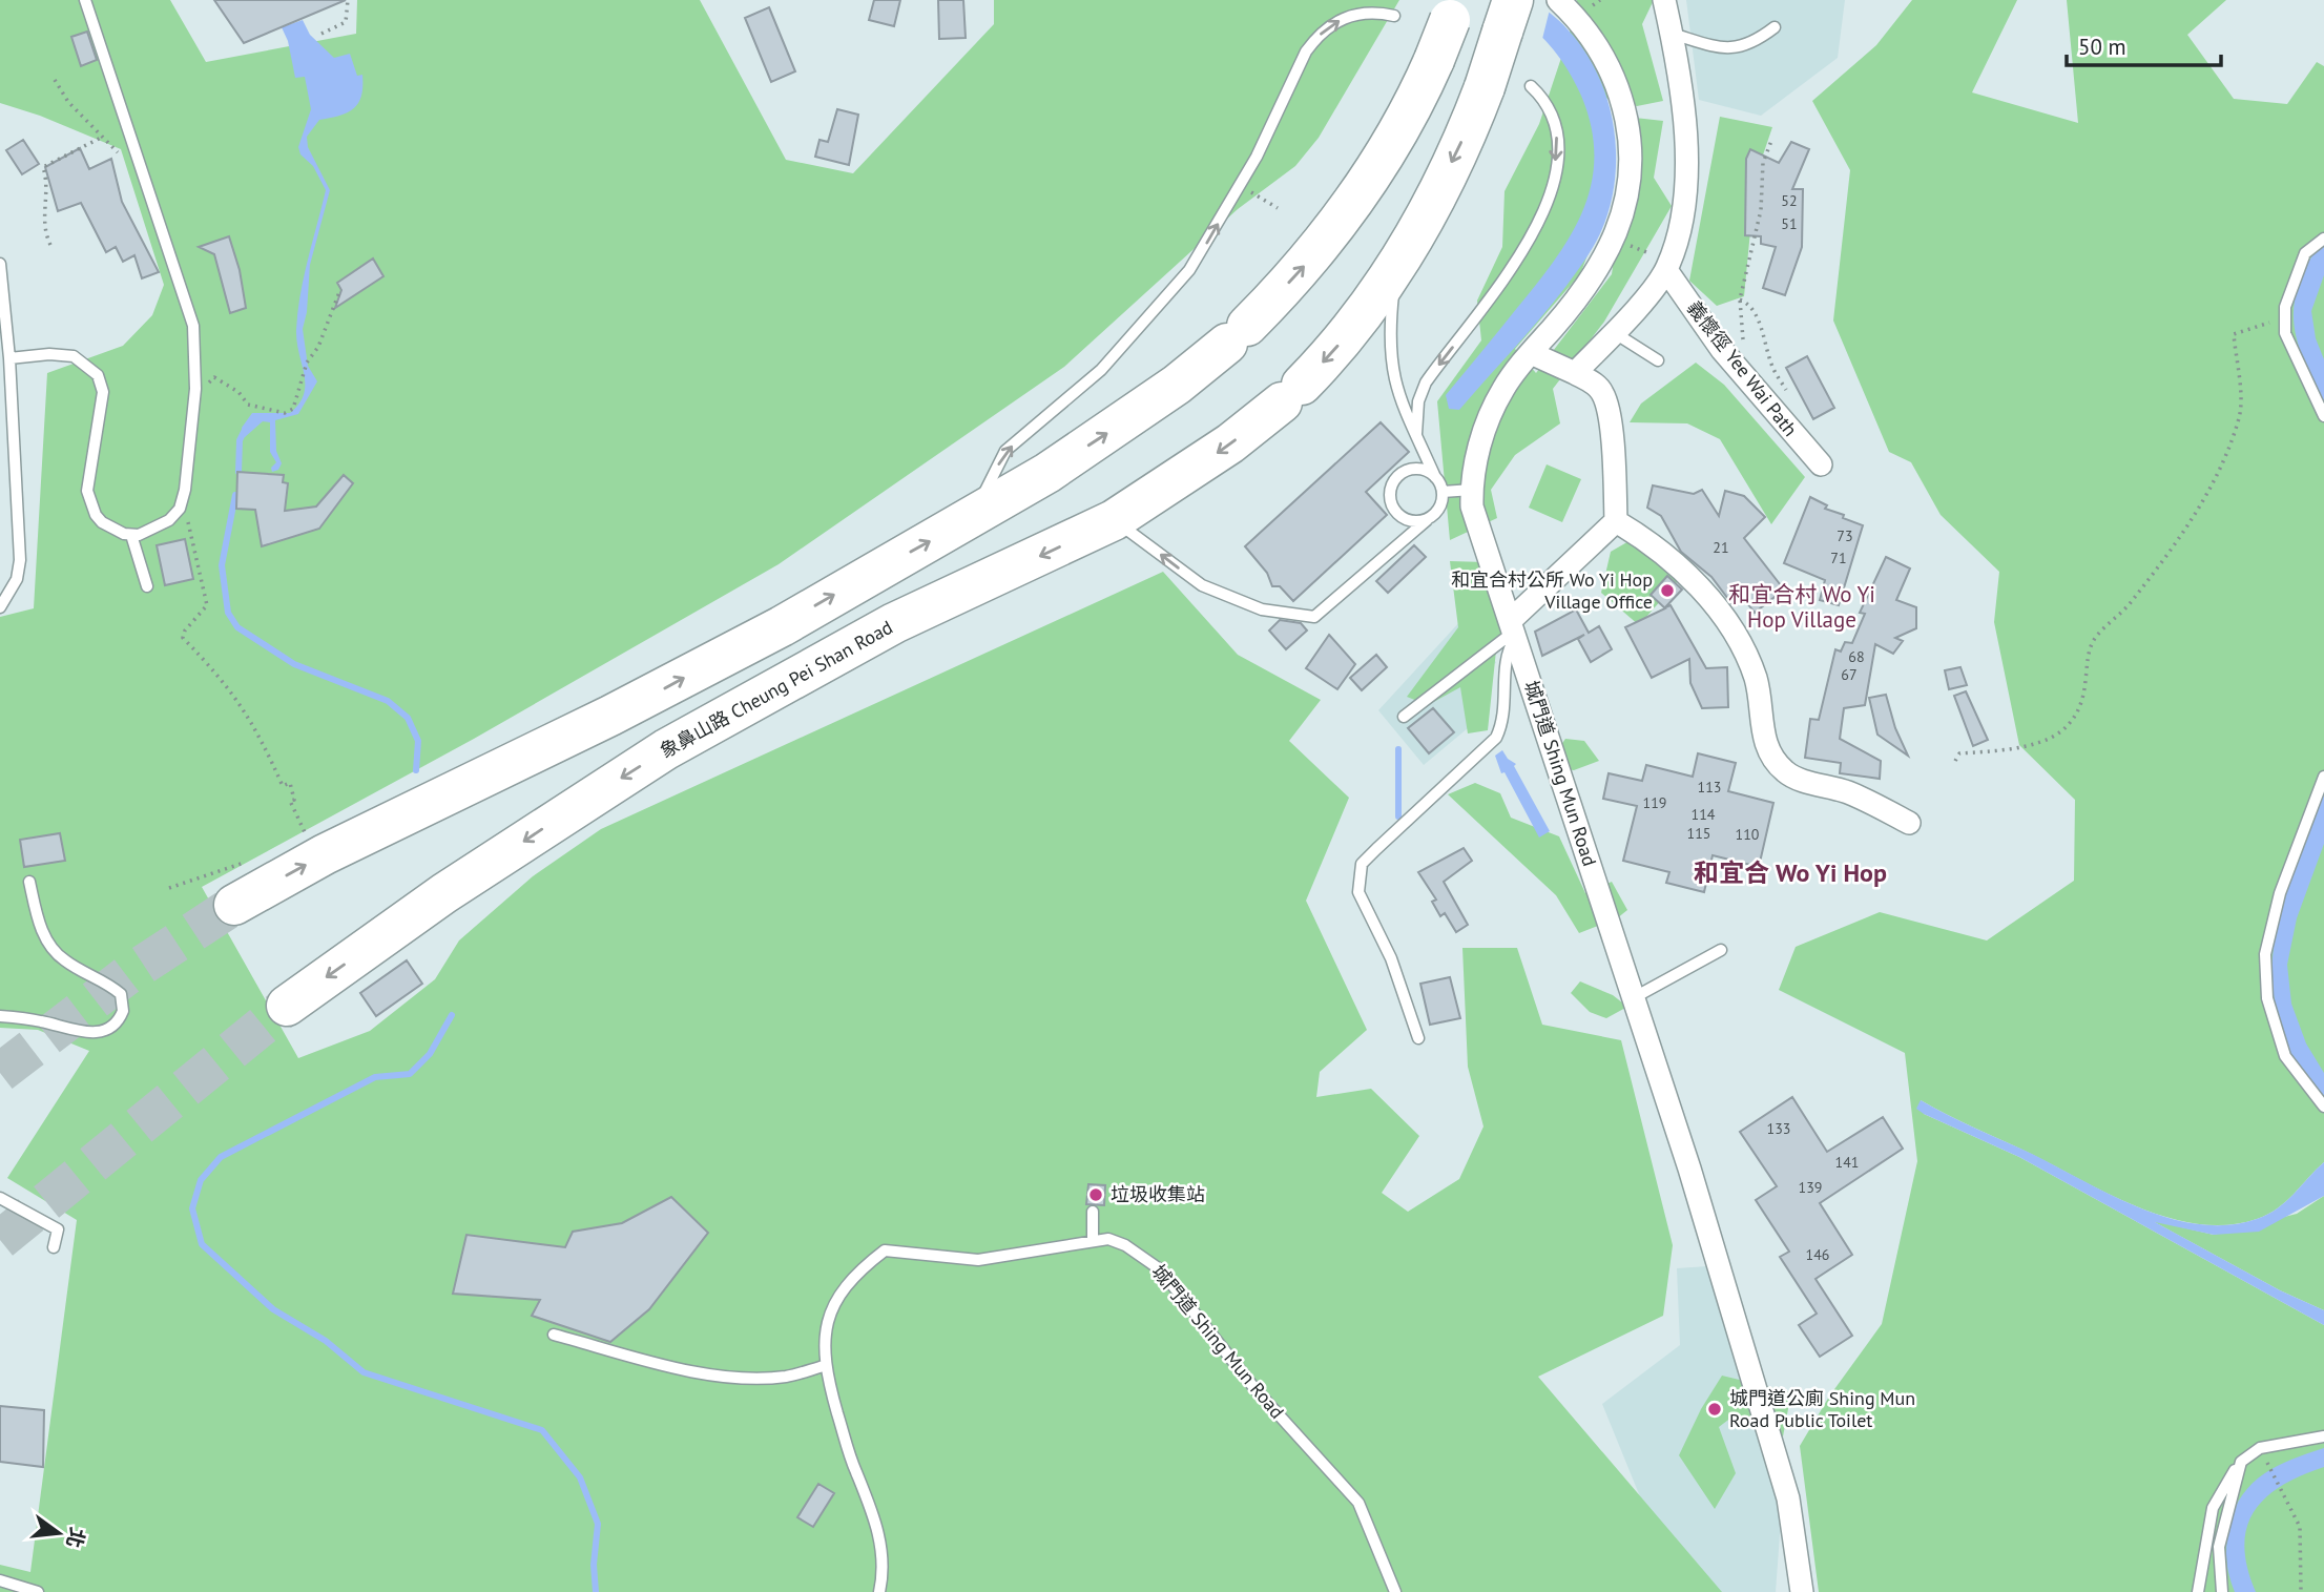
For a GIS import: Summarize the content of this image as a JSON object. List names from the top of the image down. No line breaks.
{"streets":{"highway":["象鼻山路 Cheung Pei Shan Road"],"street":["義懷徑 Yee Wai Path","城門道 Shing Mun Road"]},"districts":["和宜合村 Wo Yi Hop Village","和宜合 Wo Yi Hop"],"places":["和宜合村公所 Wo Yi Hop Village Office","垃圾收集站","城門道公廁 Shing Mun Road Public Toilet"],"house_numbers":["52","51","73","21","71","68","67","113","119","114","115","110","133","141","139","146"],"scale_bar":"50 m","north":"right"}
